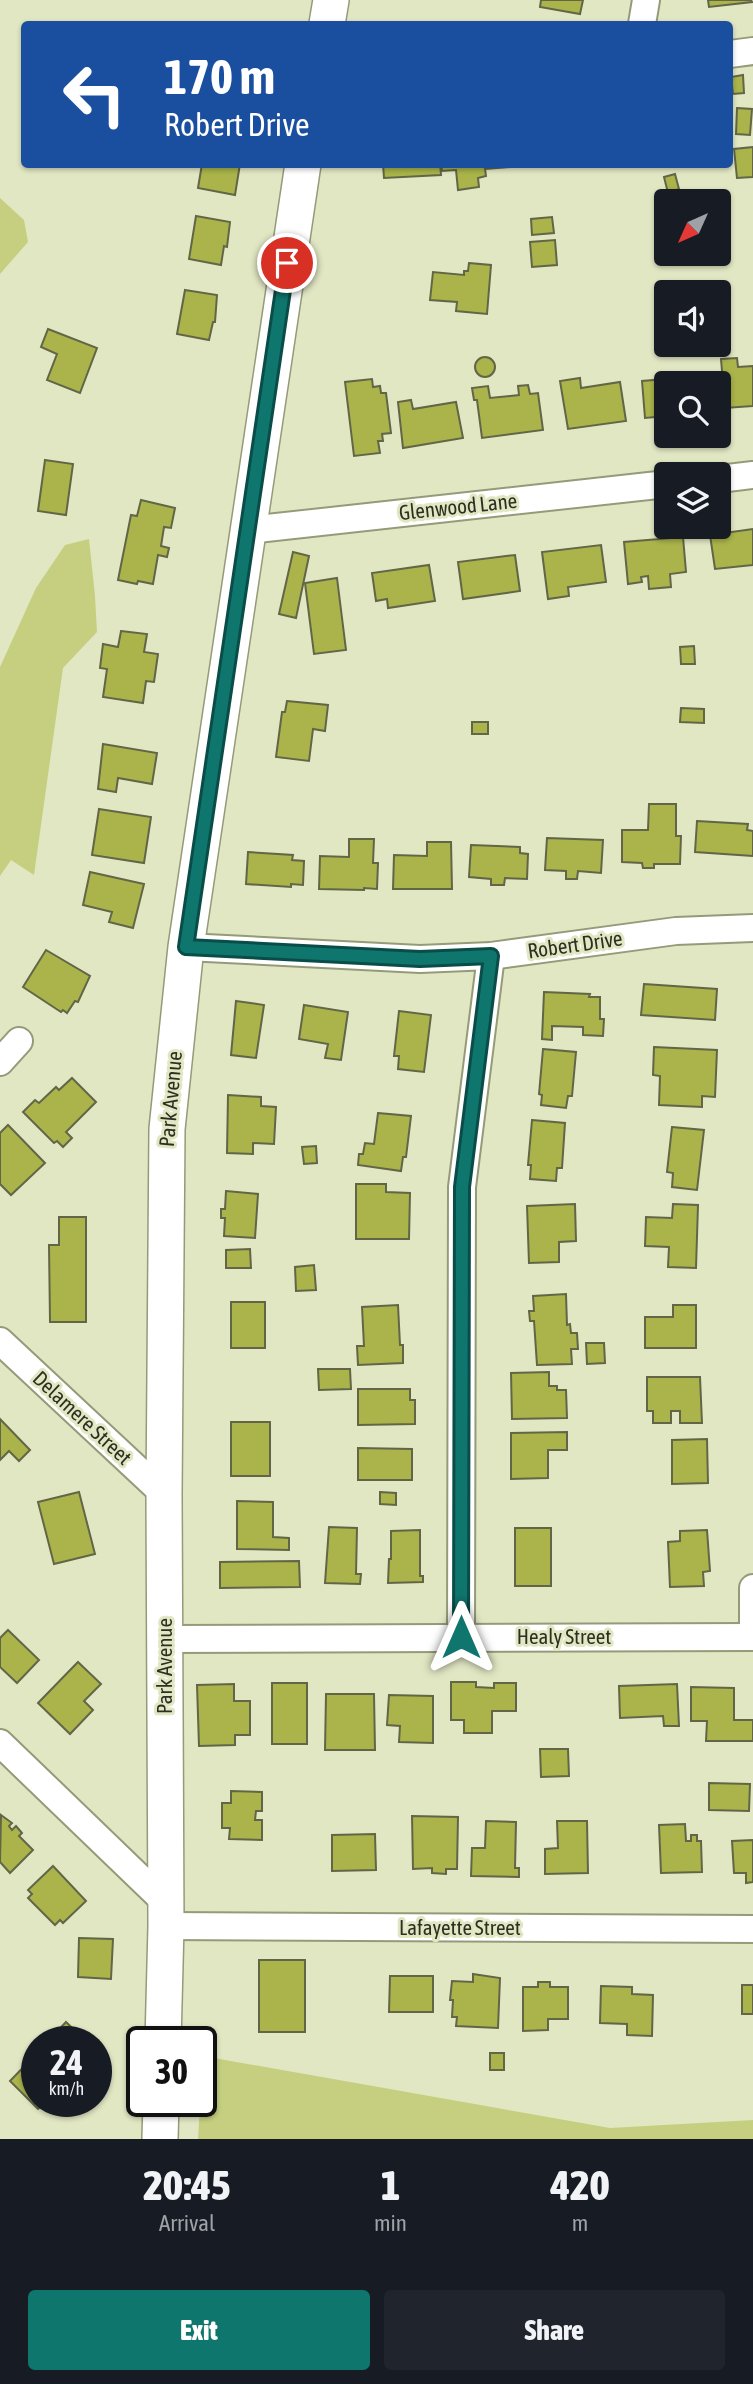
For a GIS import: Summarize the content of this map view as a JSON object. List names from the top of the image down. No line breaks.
{"streets":{"main road":["Park Avenue"],"street":["Glenwood Lane","Robert Drive","Delamere Street","Healy Street","Lafayette Street"]},"crossings":[["Glenwood Lane","Park Avenue"],["Robert Drive","Park Avenue"],["Park Avenue","Delamere Street"],["Park Avenue","Healy Street"],["Park Avenue","Lafayette Street"]],"north":"bottom left","page":{"turn":["170 m","Robert Drive"],"speed":"24 km/h","limit":"30","eta":["20:45","Arrival","1","min","420","m"],"buttons":["Exit","Share"]}}
